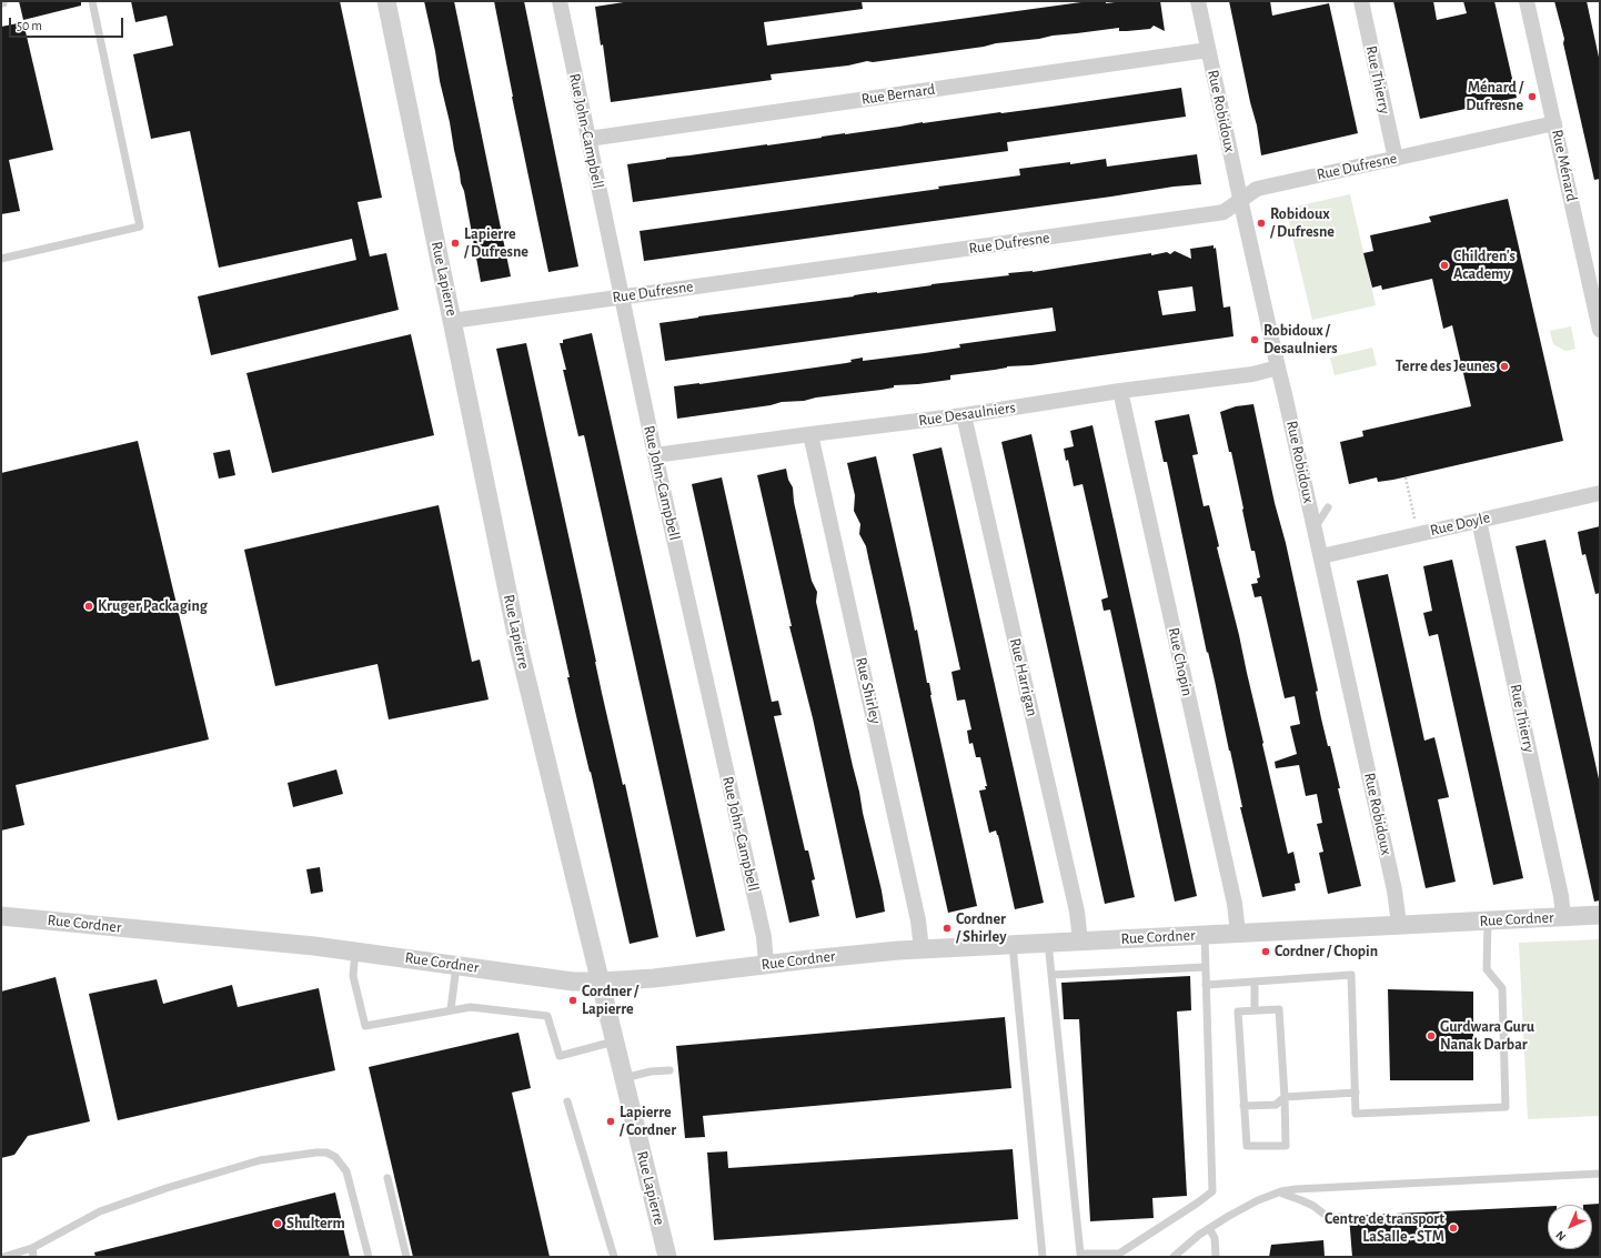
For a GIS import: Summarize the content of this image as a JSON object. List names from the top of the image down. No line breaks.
{"streets":{"street":["Rue Thierry","Rue Bernard","Rue Robidoux","Rue John-Campbell","Rue Ménard","Rue Dufresne","Rue Lapierre","Rue Desaulniers","Rue Doyle","Rue Chopin","Rue Harrigan","Rue Shirley","Rue Cordner"]},"crossings":[["Rue Thierry","Rue Dufresne"],["Rue Thierry","Rue Doyle"],["Rue Thierry","Rue Cordner"],["Rue Bernard","Rue Robidoux"],["Rue Bernard","Rue John-Campbell"],["Rue Robidoux","Rue Dufresne"],["Rue Robidoux","Rue Desaulniers"],["Rue Robidoux","Rue Doyle"],["Rue Robidoux","Rue Cordner"],["Rue John-Campbell","Rue Dufresne"],["Rue John-Campbell","Rue Desaulniers"],["Rue John-Campbell","Rue Cordner"],["Rue Ménard","Rue Dufresne"],["Rue Dufresne","Rue Lapierre"],["Rue Lapierre","Rue Cordner"],["Rue Desaulniers","Rue Chopin"],["Rue Desaulniers","Rue Harrigan"],["Rue Desaulniers","Rue Shirley"],["Rue Chopin","Rue Cordner"],["Rue Harrigan","Rue Cordner"],["Rue Shirley","Rue Cordner"]],"places":["Ménard / Dufresne","Robidoux / Dufresne","Lapierre / Dufresne","Children's Academy","Robidoux / Desaulniers","Terre des Jeunes","Kruger Packaging","Cordner / Shirley","Cordner / Chopin","Cordner / Lapierre","Gurdwara Guru Nanak Darbar","Lapierre / Cordner","Shulterm","Centre de transport LaSalle - STM"],"scale_bar":"50 m","north":"bottom left"}
